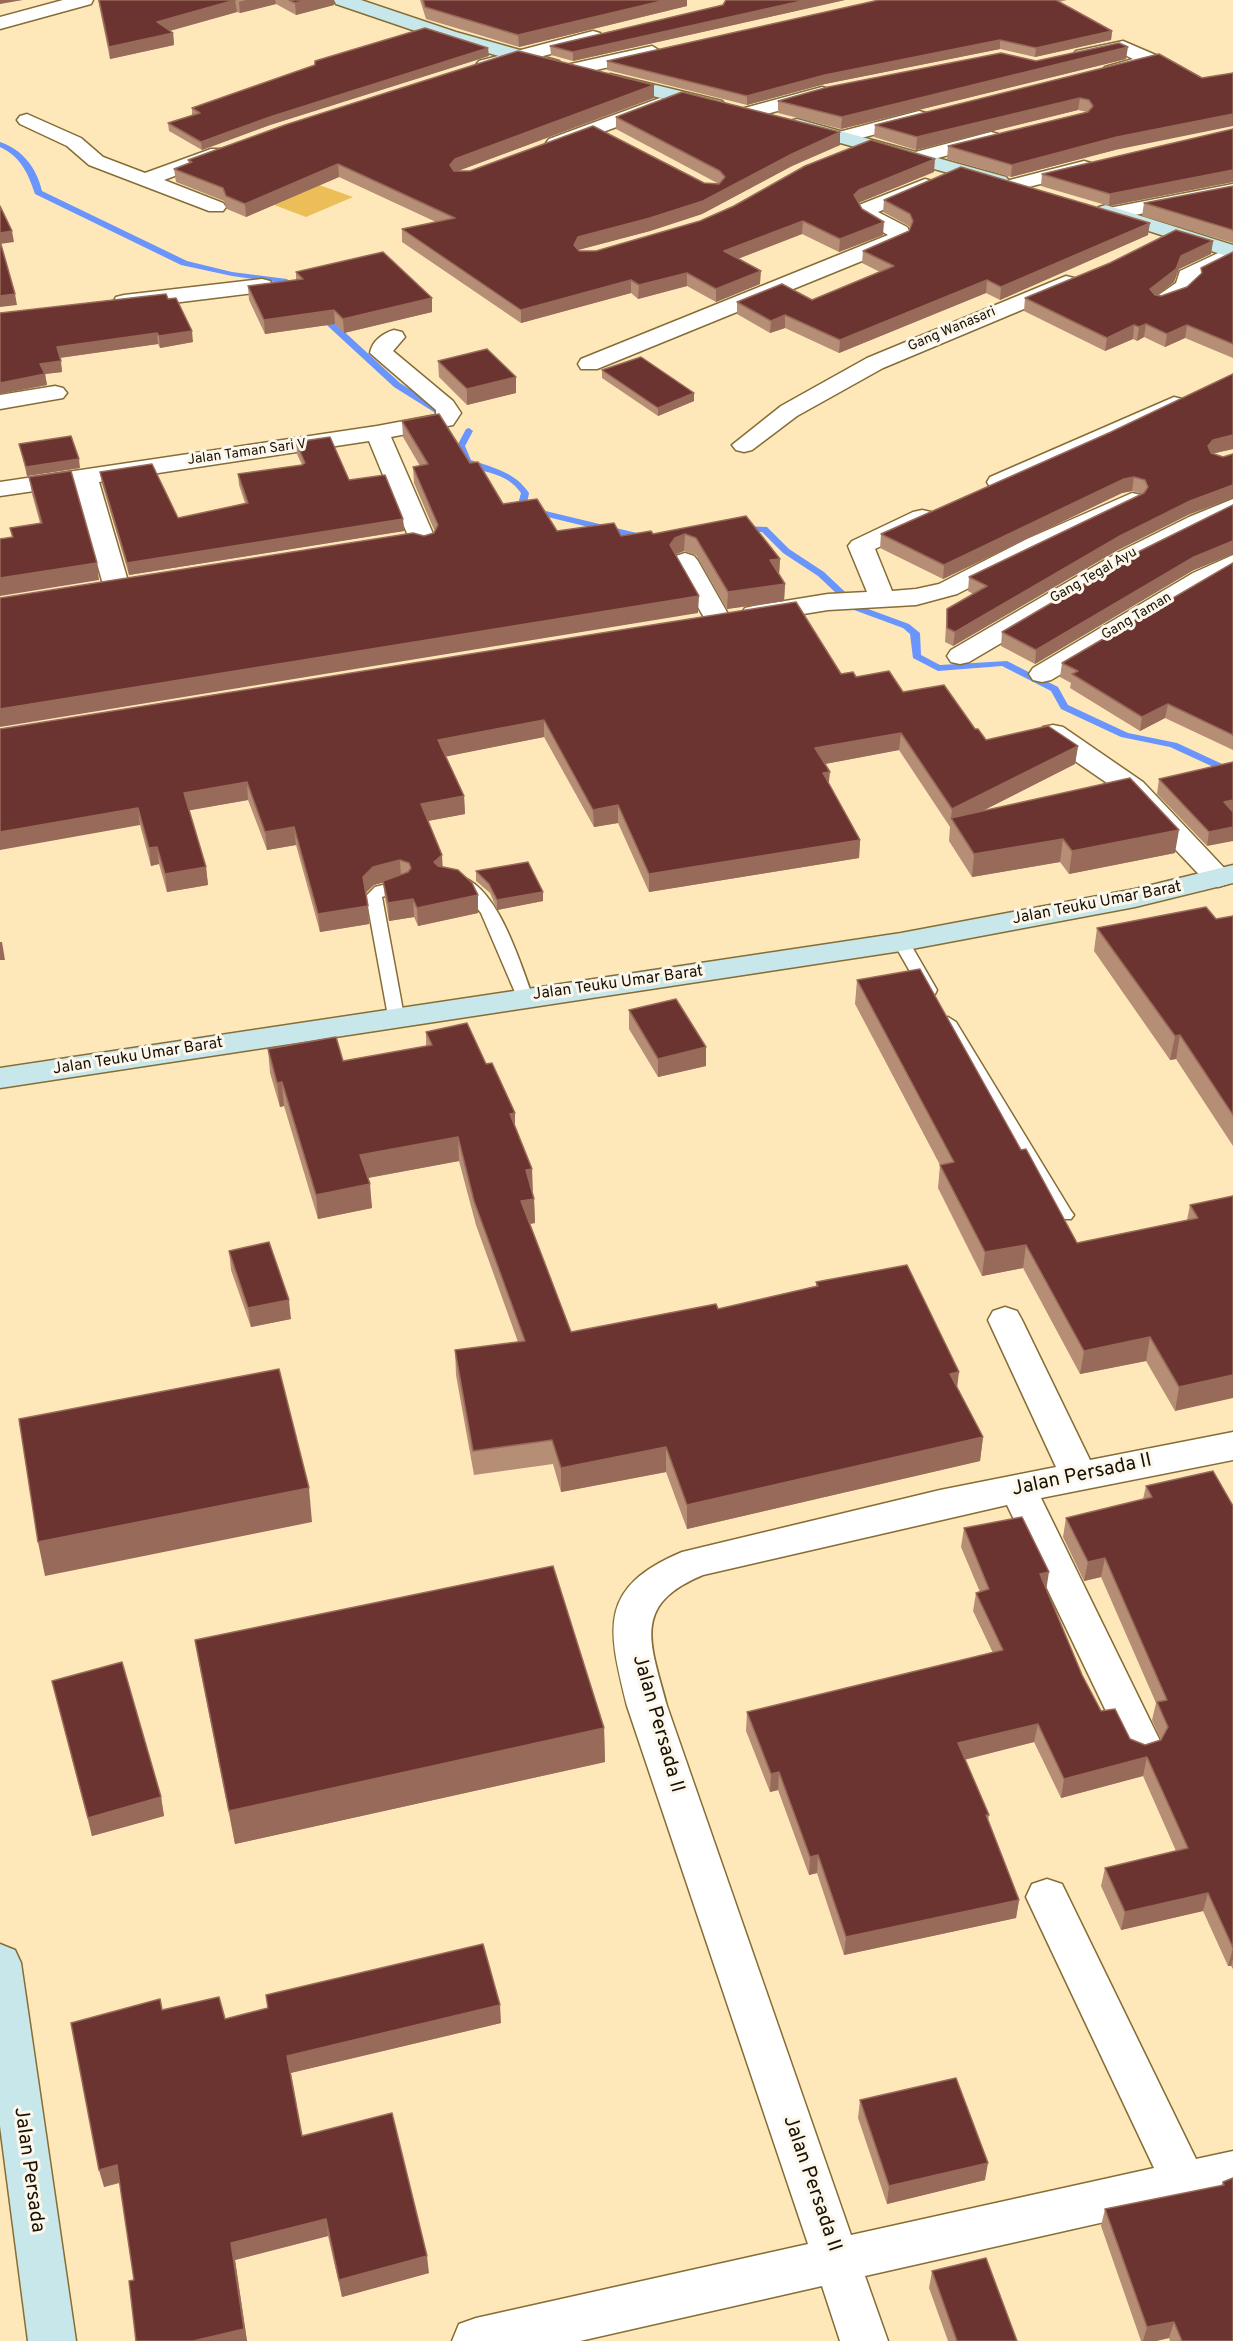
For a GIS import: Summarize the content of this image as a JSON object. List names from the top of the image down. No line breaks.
{"streets":{"street":["Gang Wanasari","Jalan Taman Sari V","Gang Tegal Ayu","Gang Taman","Jalan Teuku Umar Barat","Jalan Persada II","Jalan Persada"]}}
